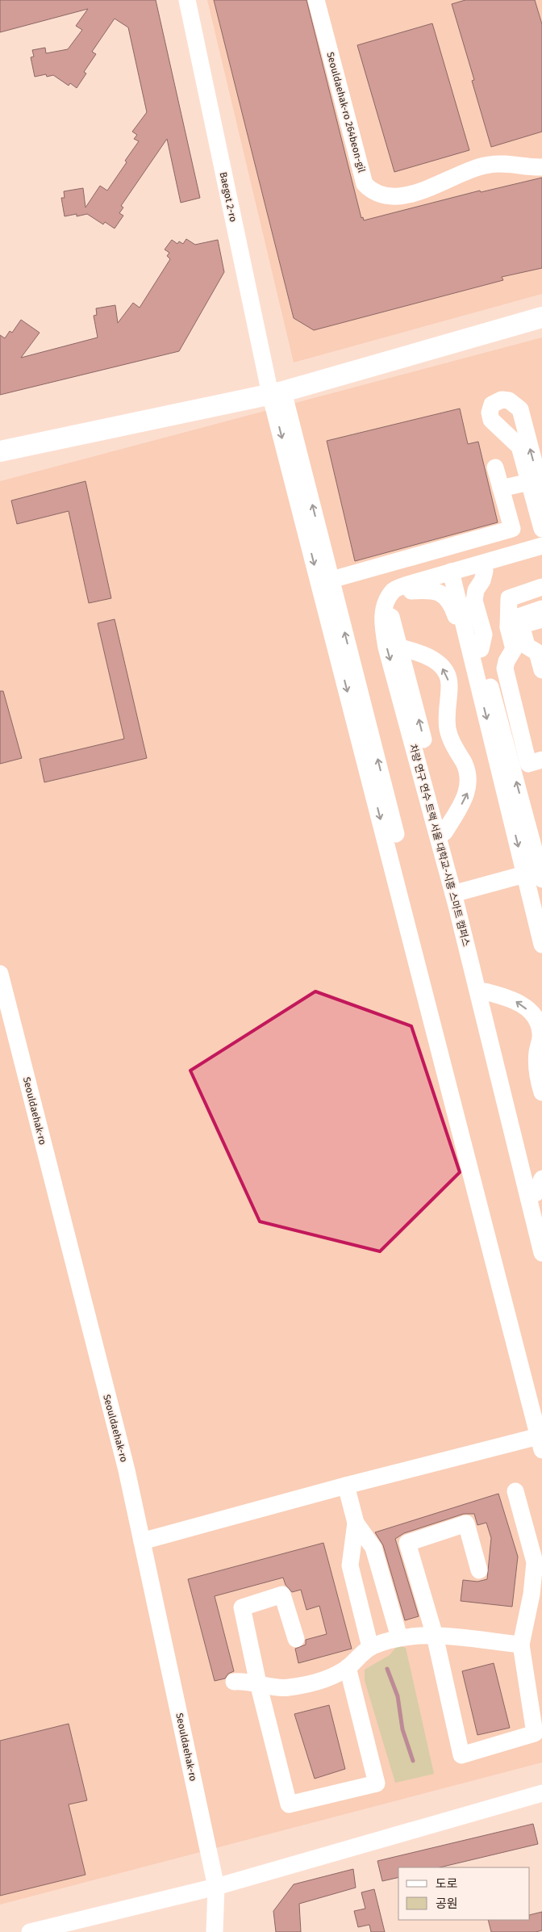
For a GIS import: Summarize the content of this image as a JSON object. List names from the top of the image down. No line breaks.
{"streets":{"street":["Seouldaehak-ro 264beon-gil","Baegot 2-ro","차량 연구 연수 트랙 서울 대학교-시흥 스마트 캠퍼스","Seouldaehak-ro"]},"legend":["도로","공원"]}
